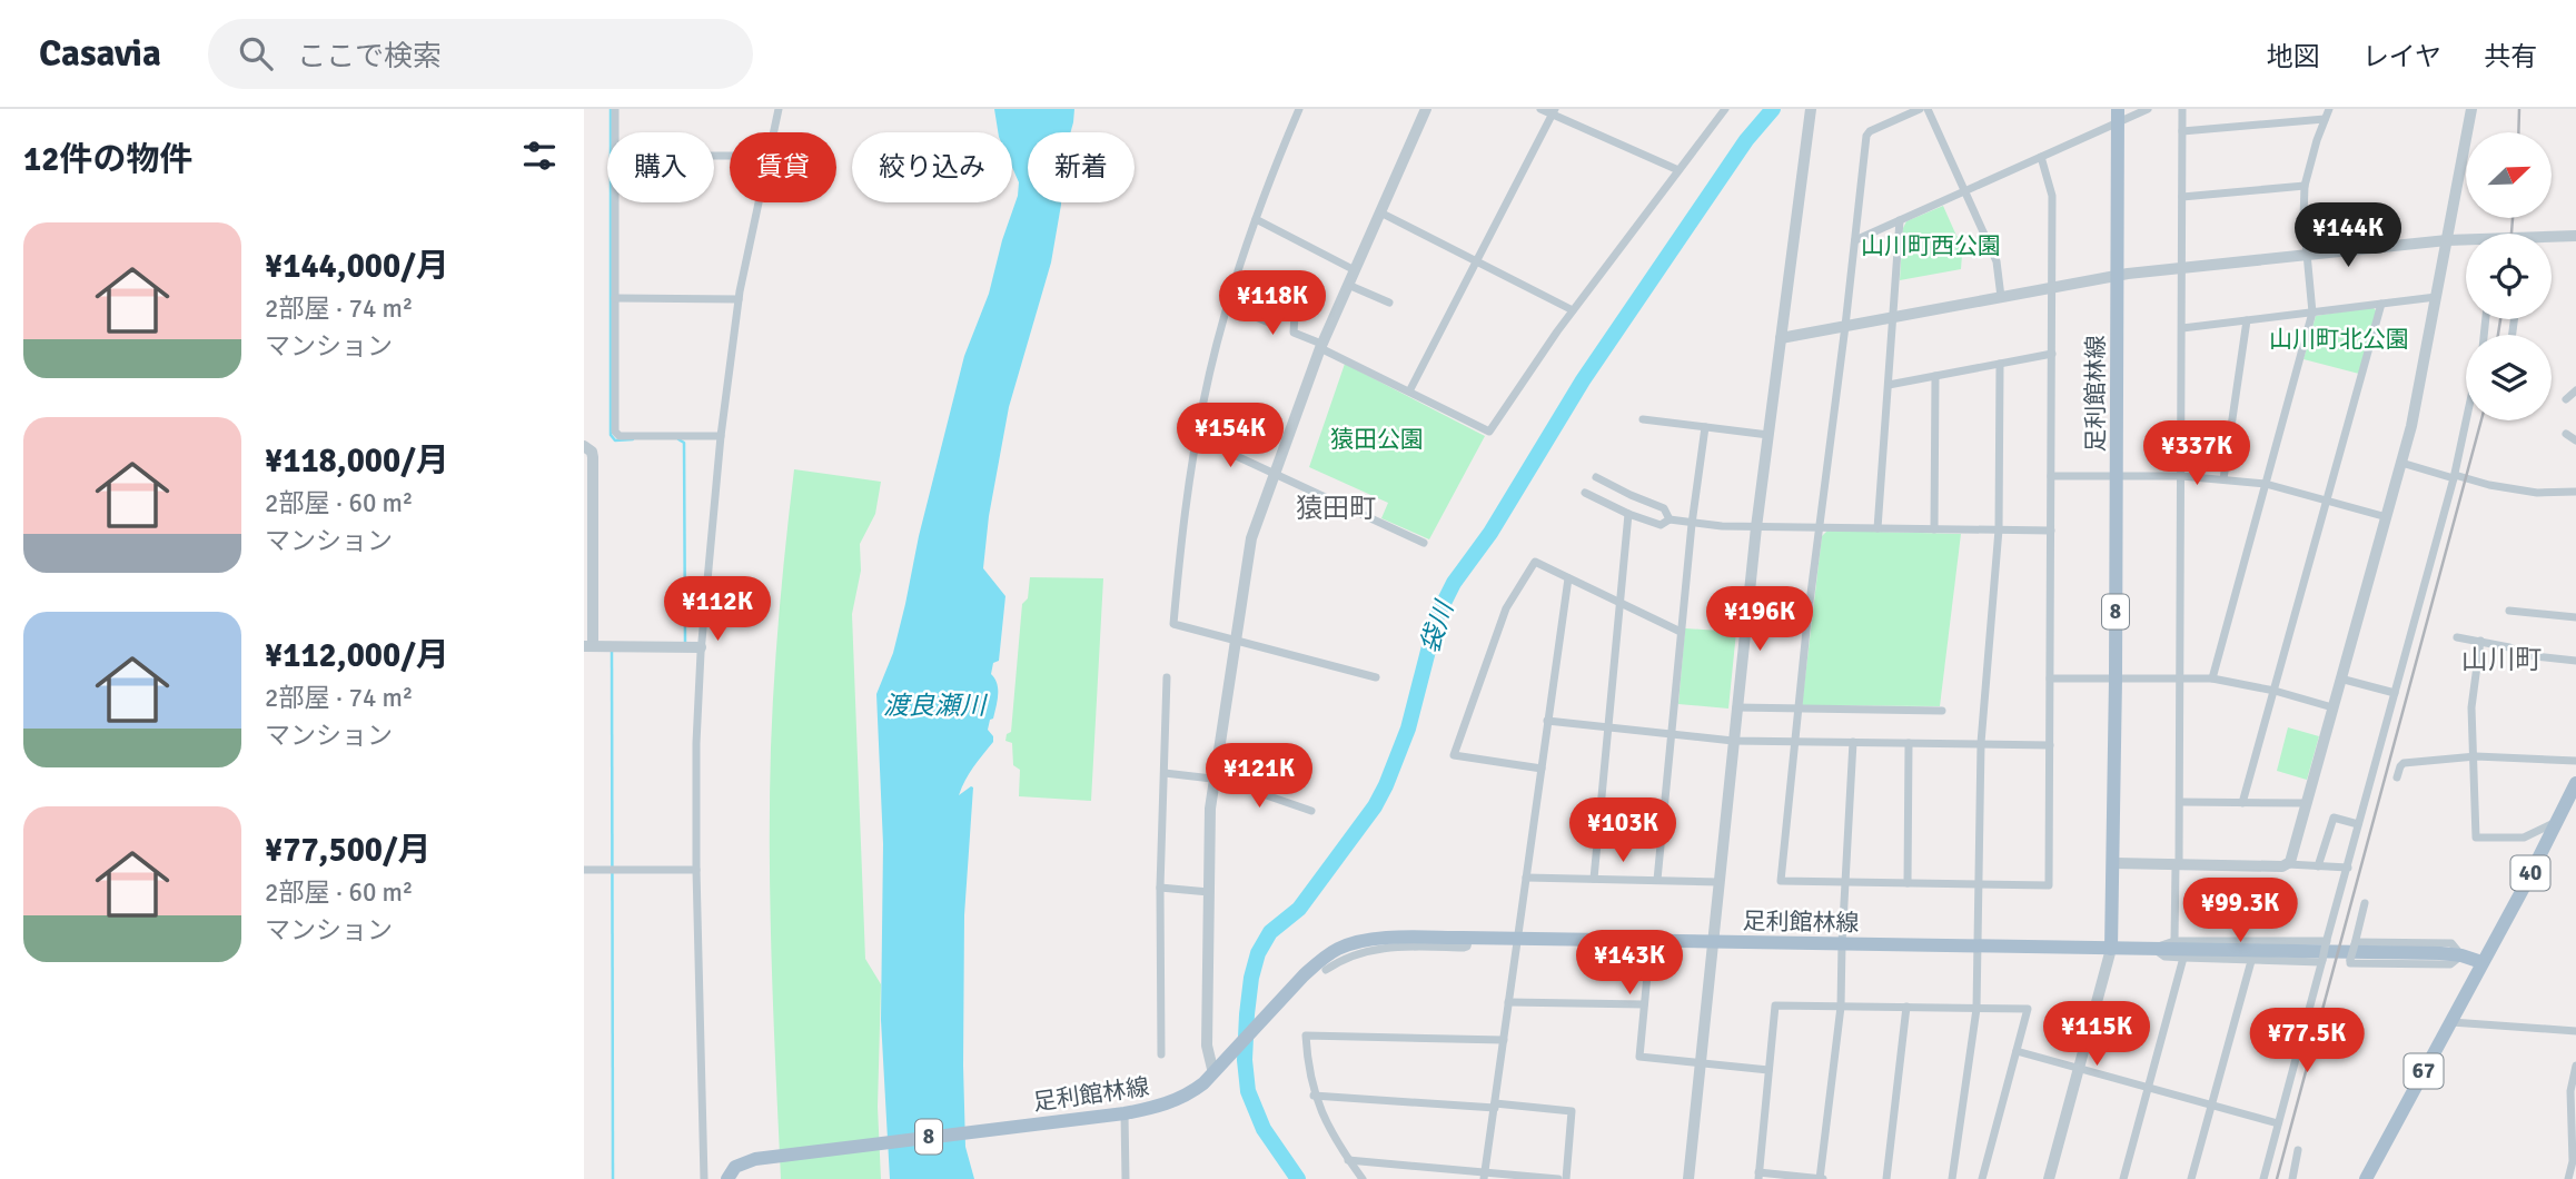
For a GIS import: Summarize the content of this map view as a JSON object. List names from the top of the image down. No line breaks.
{"streets":{"main road":["足利館林線","8","40","67"]},"crossings":[["40","67"]],"districts":["猿田町","山川町"],"water":["袋川","渡良瀬川"],"parks":["山川町西公園","山川町北公園","猿田公園"],"north":"top right","page":{"header":"Casavia","search":"ここで検索","nav":["地図","レイヤ","共有"],"heading":"12件の物件","chip":["購入","賃貸","絞り込み","新着"],"list":[{"name":"¥144,000/月","note":"2部屋 · 74 m² · マンション"},{"name":"¥118,000/月","note":"2部屋 · 60 m² · マンション"},{"name":"¥112,000/月","note":"2部屋 · 74 m² · マンション"},{"name":"¥77,500/月","note":"2部屋 · 60 m² · マンション"}],"price":["¥144K","¥118K","¥154K","¥337K","¥112K","¥196K","¥121K","¥103K","¥99.3K","¥143K","¥115K","¥77.5K"]}}
